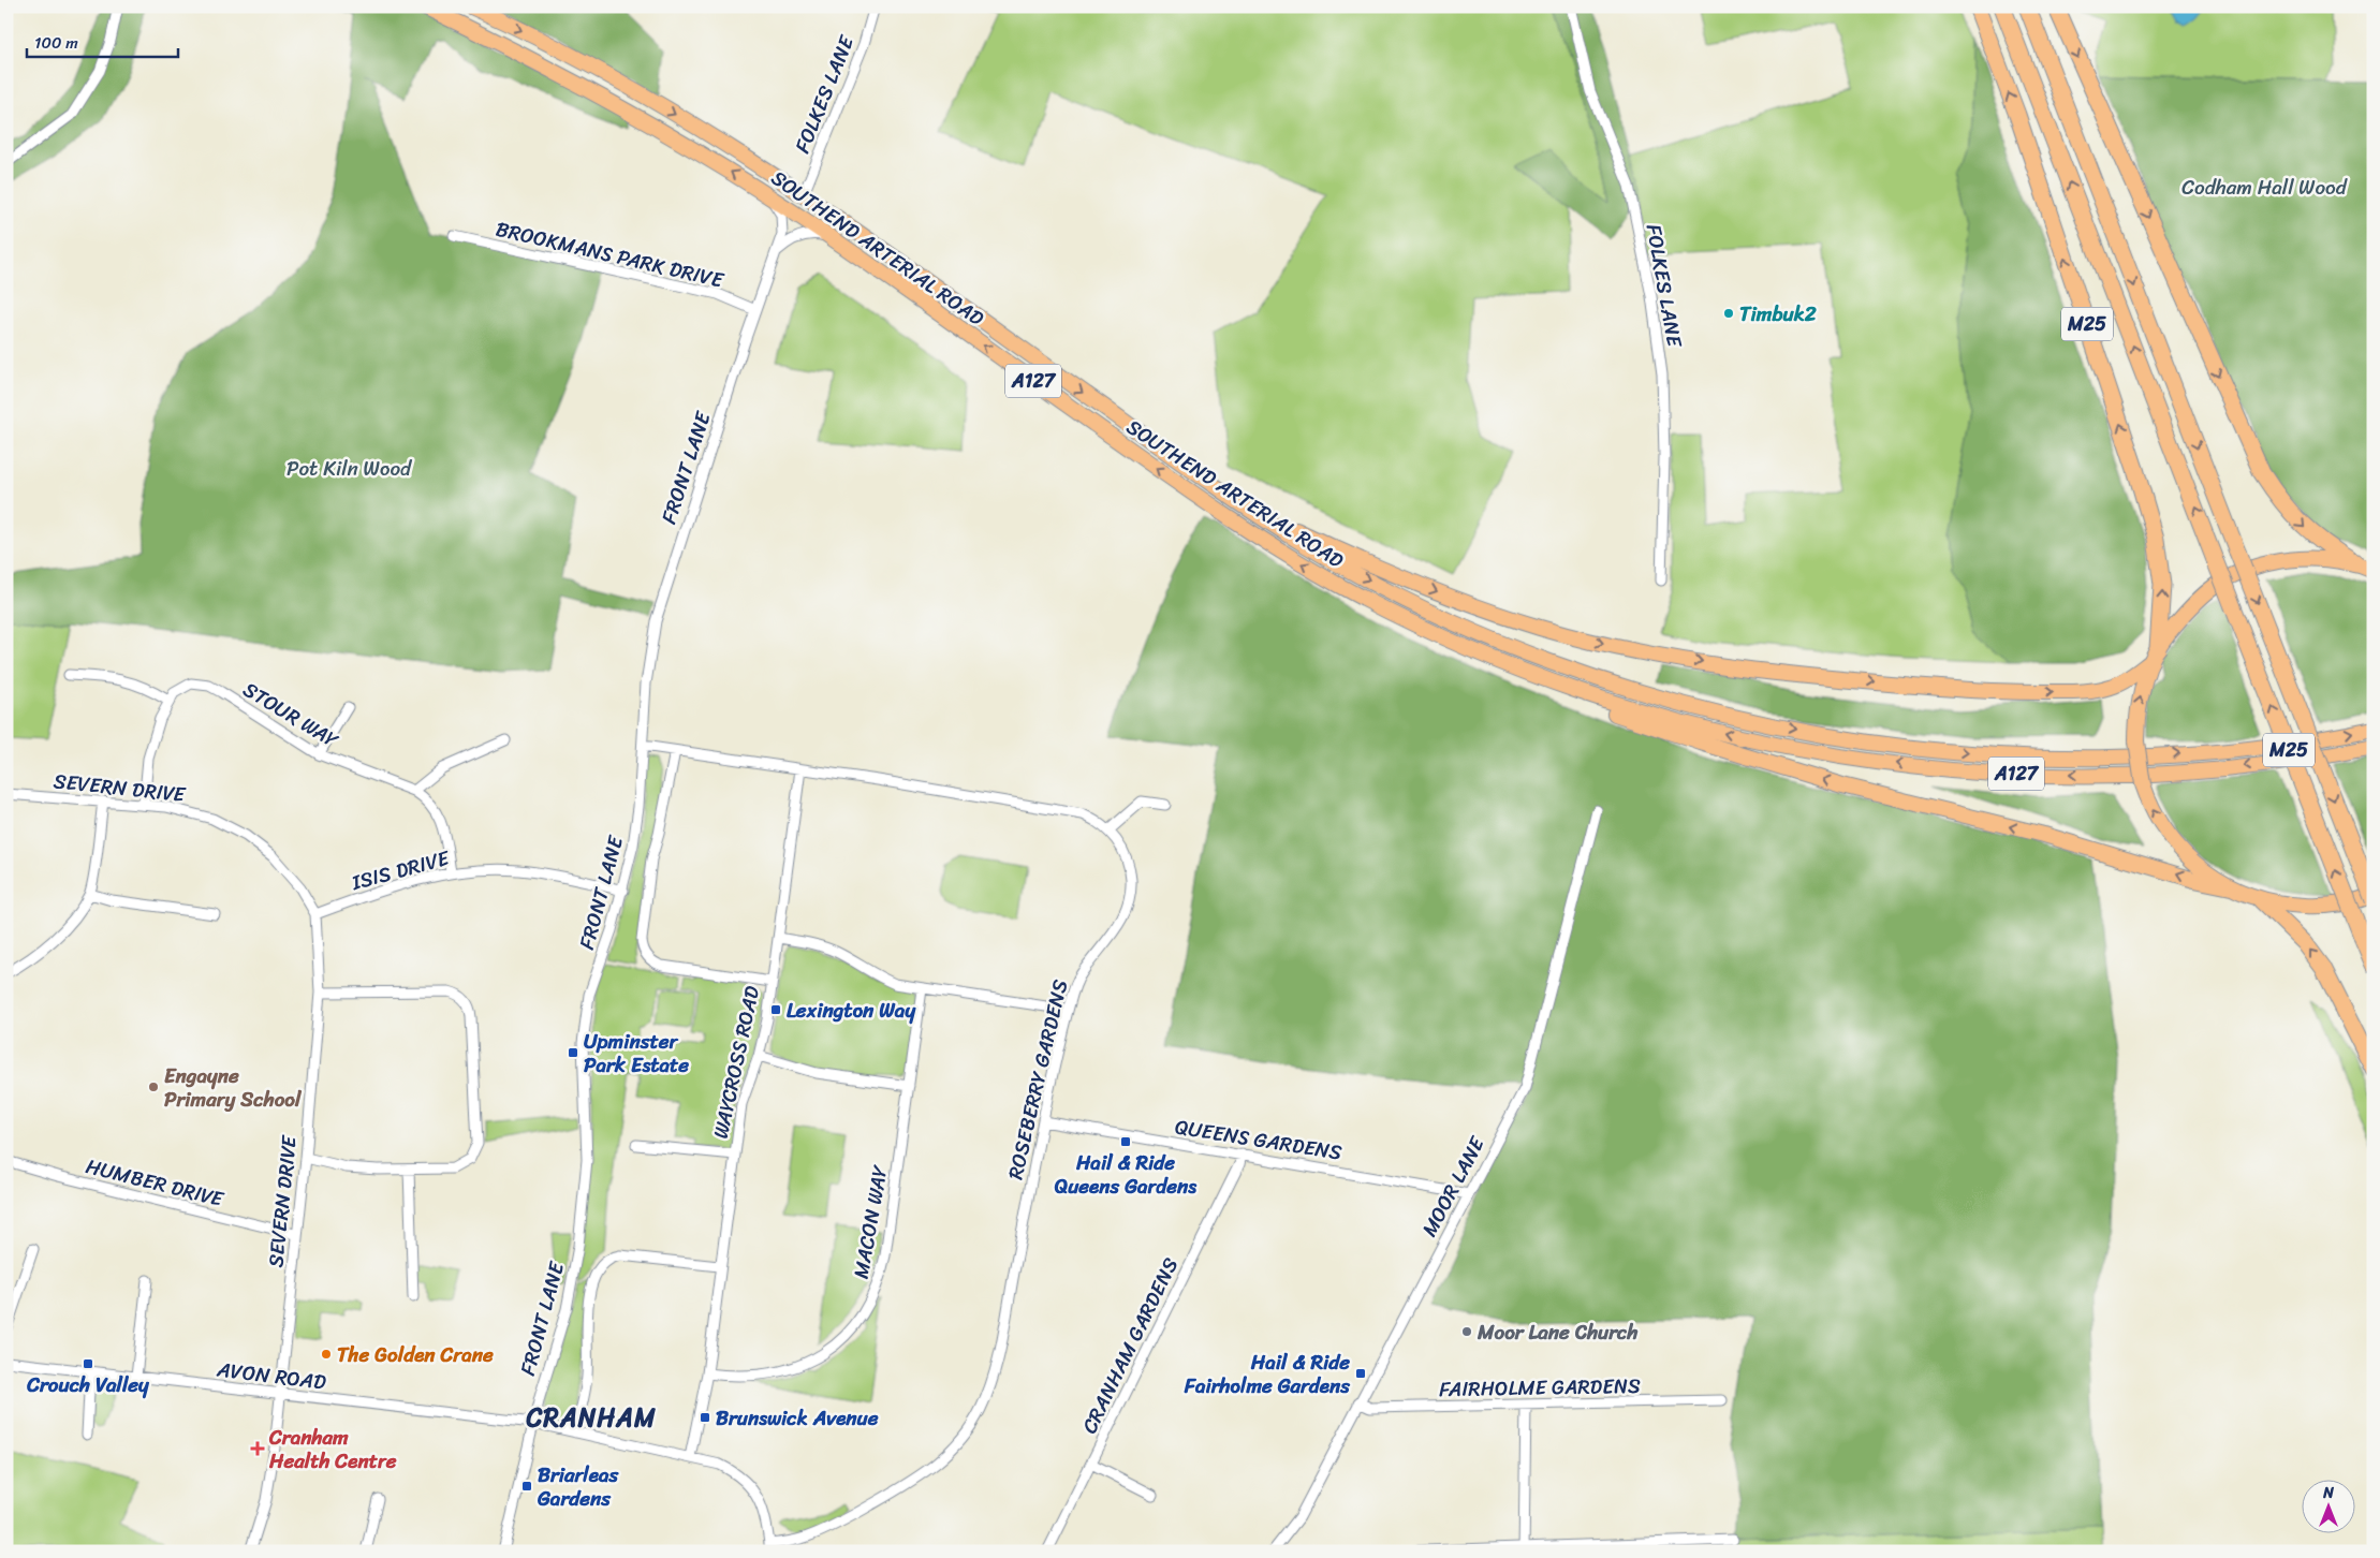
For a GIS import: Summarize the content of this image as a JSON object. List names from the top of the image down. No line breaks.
{"streets":{"highway":["SOUTHEND ARTERIAL ROAD","M25","A127"],"street":["FOLKES LANE","BROOKMANS PARK DRIVE","FRONT LANE","STOUR WAY","SEVERN DRIVE","ISIS DRIVE","WAYCROSS ROAD","ROSEBERRY GARDENS","QUEENS GARDENS","HUMBER DRIVE","MOOR LANE","MACON WAY","CRANHAM GARDENS","AVON ROAD","FAIRHOLME GARDENS"]},"crossings":[["FOLKES LANE","SOUTHEND ARTERIAL ROAD"],["SOUTHEND ARTERIAL ROAD","FRONT LANE"],["BROOKMANS PARK DRIVE","FRONT LANE"],["FRONT LANE","ISIS DRIVE"],["FRONT LANE","ROSEBERRY GARDENS"],["FRONT LANE","AVON ROAD"],["STOUR WAY","SEVERN DRIVE"],["STOUR WAY","ISIS DRIVE"],["SEVERN DRIVE","ISIS DRIVE"],["SEVERN DRIVE","HUMBER DRIVE"],["SEVERN DRIVE","AVON ROAD"],["WAYCROSS ROAD","ROSEBERRY GARDENS"],["WAYCROSS ROAD","MACON WAY"],["ROSEBERRY GARDENS","QUEENS GARDENS"],["QUEENS GARDENS","MOOR LANE"],["QUEENS GARDENS","CRANHAM GARDENS"],["MOOR LANE","FAIRHOLME GARDENS"]],"districts":["CRANHAM"],"parks":["Codham Hall Wood","Pot Kiln Wood"],"places":{"other":["Timbuk2","Engayne Primary School","Moor Lane Church","The Golden Crane"],"transit":["Lexington Way","Upminster Park Estate","Hail & Ride Queens Gardens","Crouch Valley","Hail & Ride Fairholme Gardens","Brunswick Avenue","Briarleas Gardens"],"health":["Cranham Health Centre"]},"scale_bar":"100 m","north":"top"}
